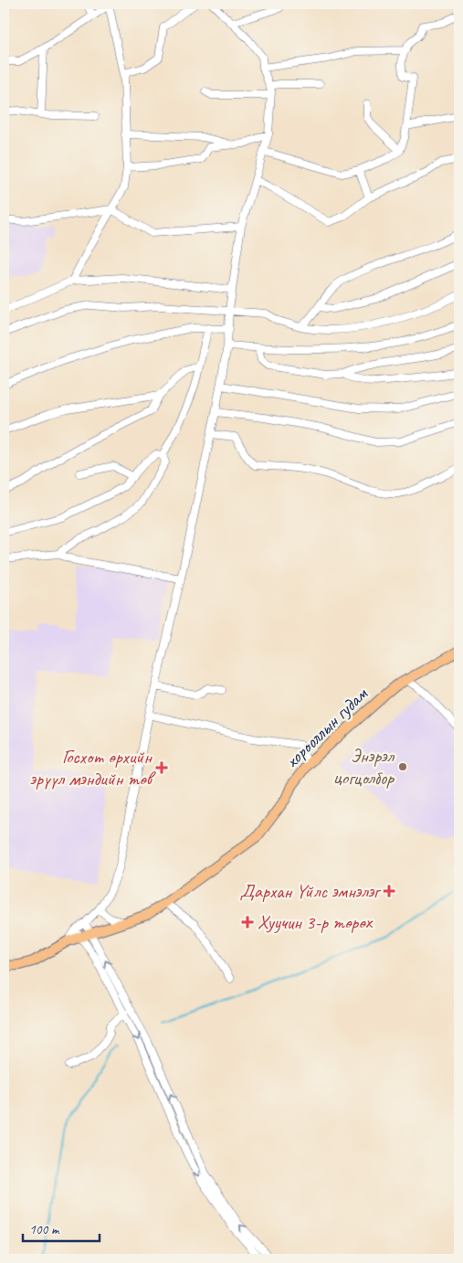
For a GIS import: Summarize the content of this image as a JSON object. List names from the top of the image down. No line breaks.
{"streets":{"main road":["хорооллын гудам"]},"places":{"other":["Энэрэл цогцолбор"],"health":["Госхот өрхийн эрүүл мэндийн төв","Дархан Үйлс эмнэлэг","Хуучин 3-р төрөх"]},"scale_bar":"100 m"}
